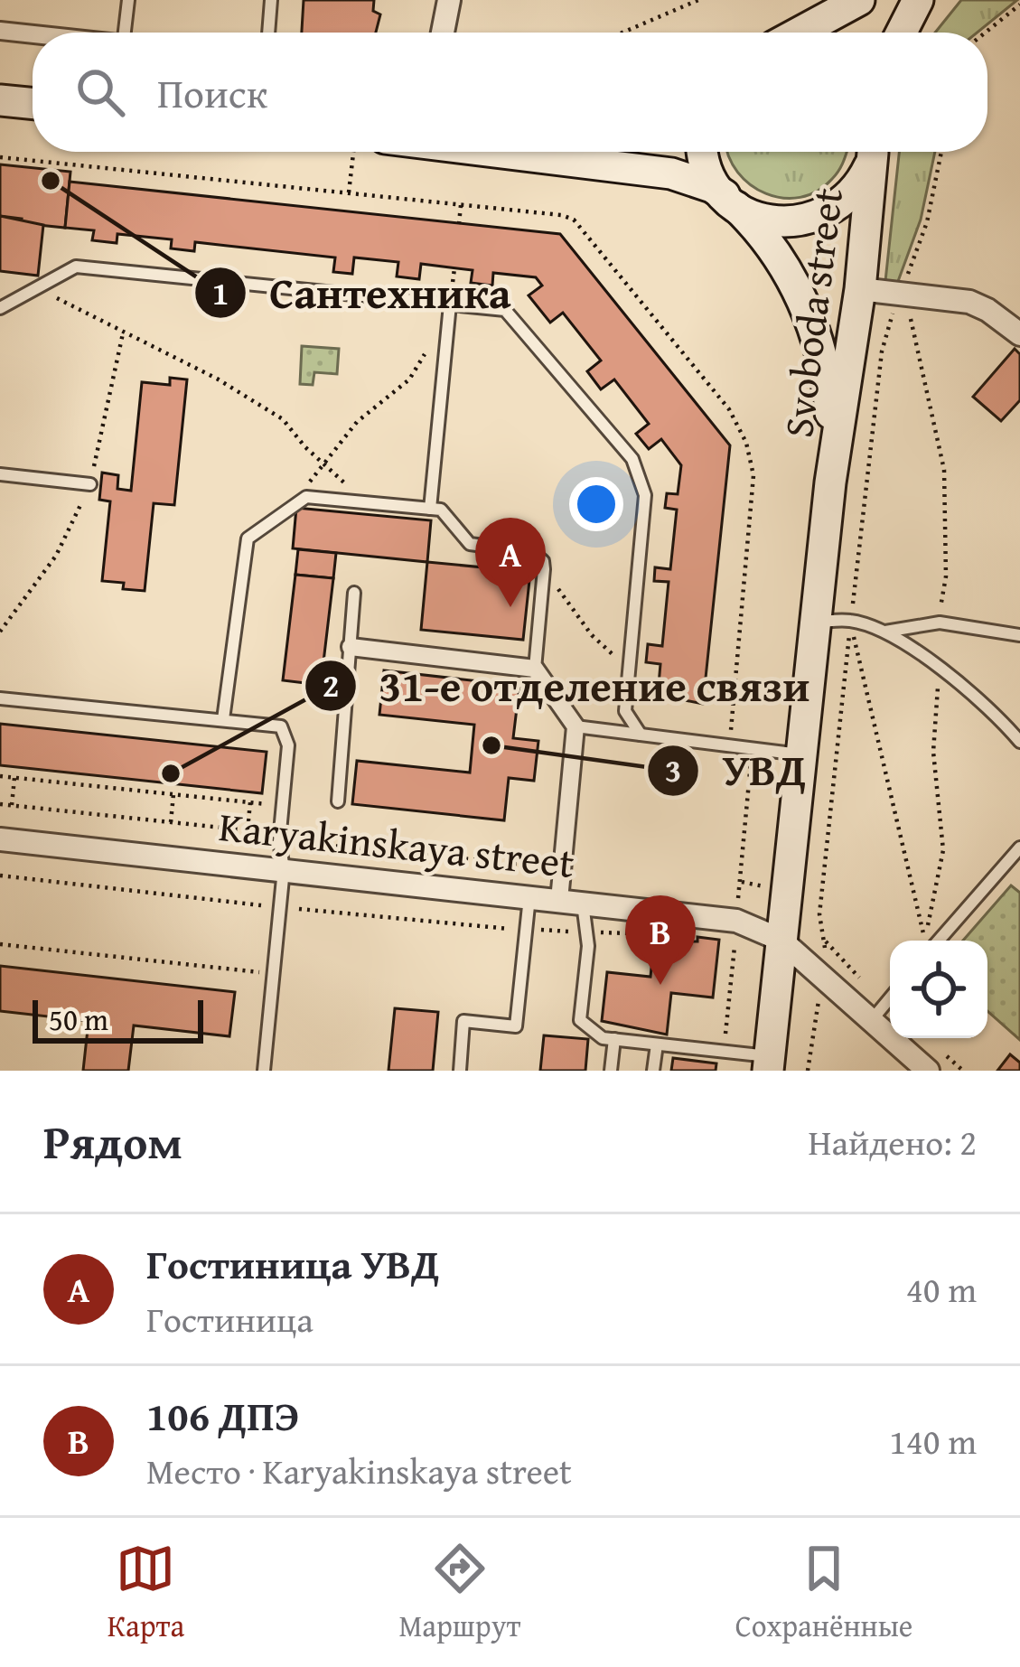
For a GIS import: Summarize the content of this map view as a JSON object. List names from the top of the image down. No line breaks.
{"streets":{"main road":["Svoboda street"],"street":["Karyakinskaya street"]},"crossings":[["Svoboda street","Karyakinskaya street"]],"places":["Сантехника","УВД","31-е отделение связи"],"scale_bar":"50 m","page":{"search":"Поиск","pins":["A","B"],"scale":"50 m","heading":["Рядом","Найдено: 2"],"list":[{"mark":"A","name":"Гостиница УВД","note":"Гостиница","value":"40 m"},{"mark":"B","name":"106 ДПЭ","note":"Место · Karyakinskaya street","value":"140 m"}],"nav":["Карта","Маршрут","Сохранённые"]}}
